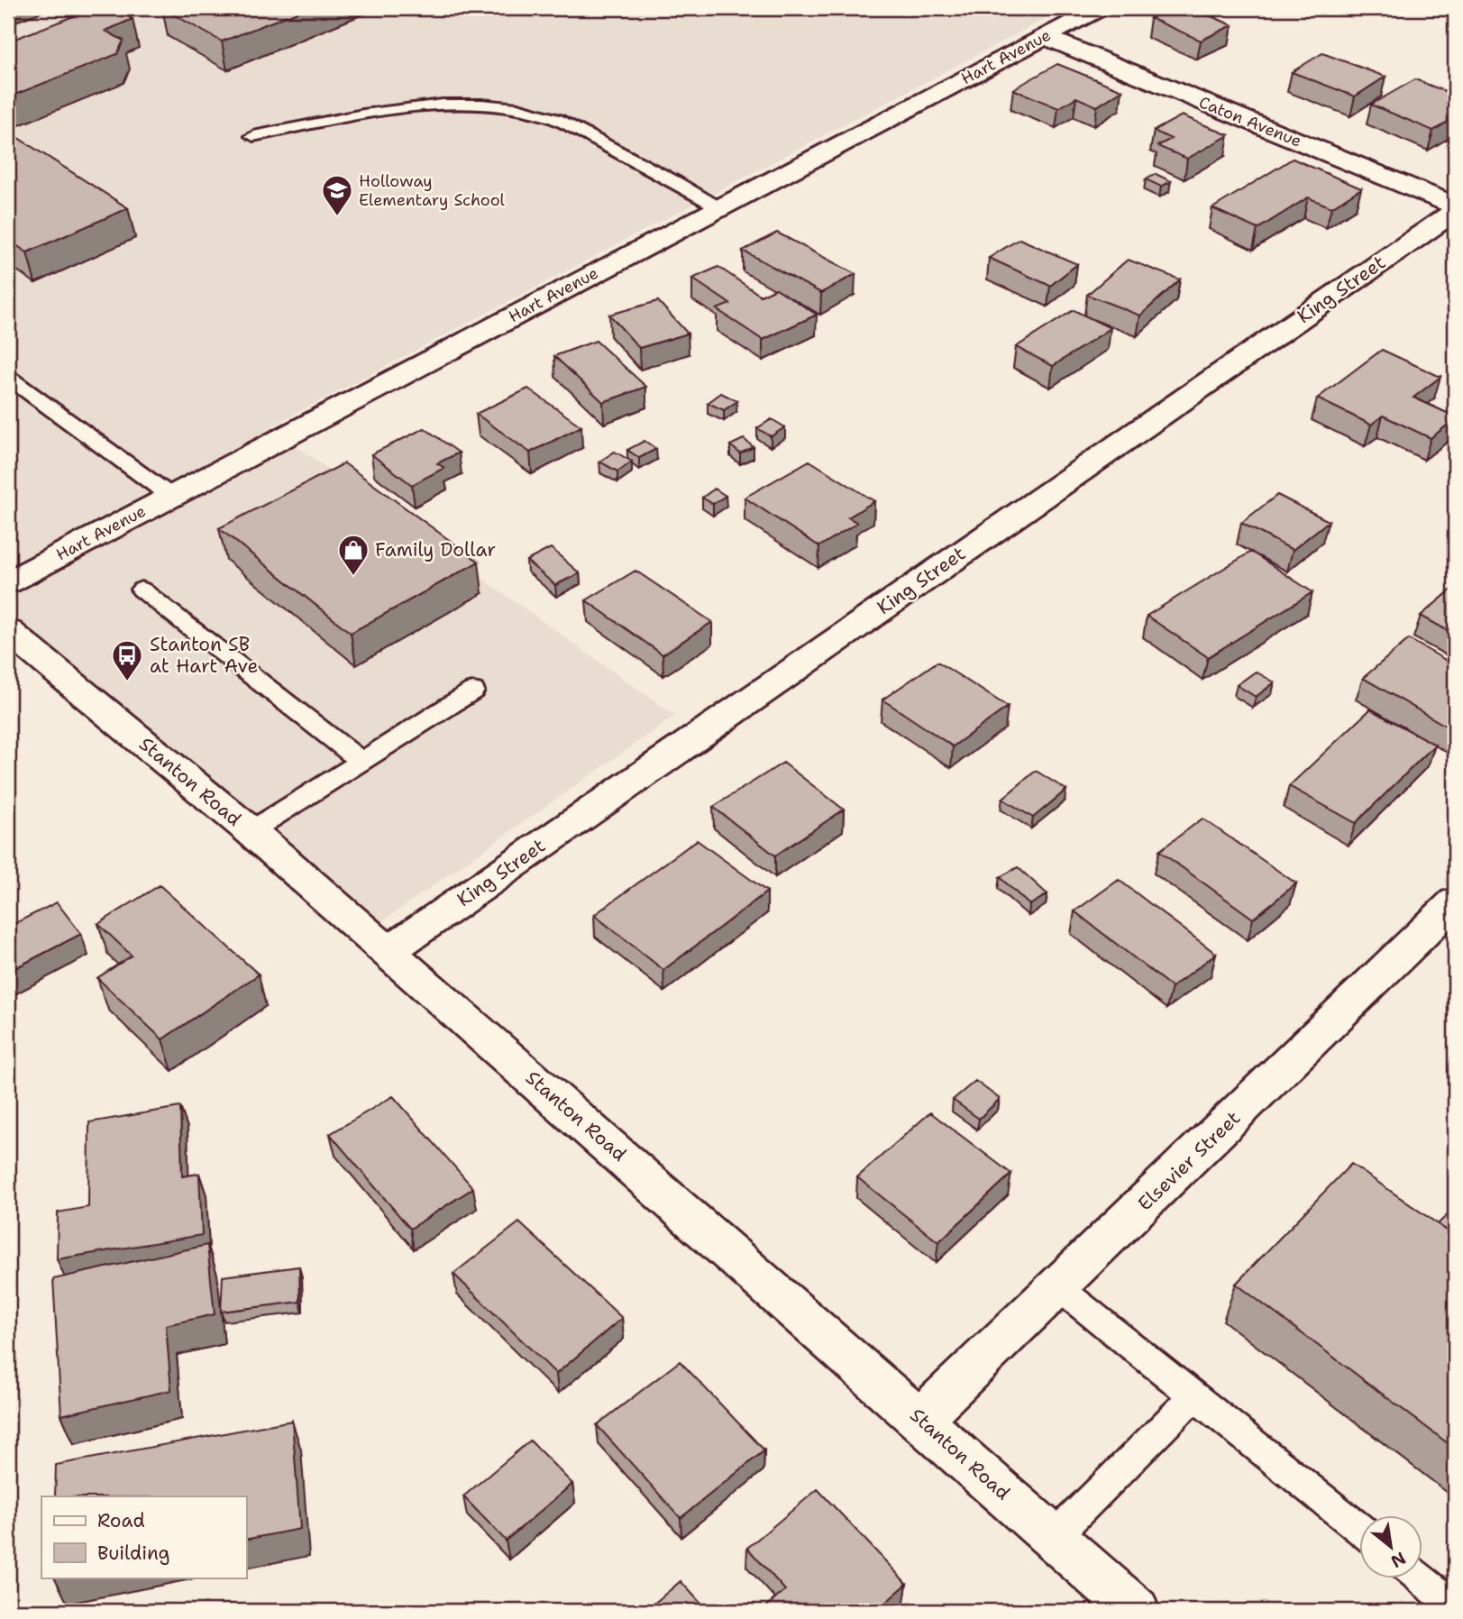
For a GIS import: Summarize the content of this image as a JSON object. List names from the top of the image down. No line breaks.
{"streets":{"street":["Hart Avenue","Caton Avenue","King Street","Stanton Road","Elsevier Street"]},"crossings":[["Hart Avenue","Caton Avenue"],["King Street","Stanton Road"],["Stanton Road","Elsevier Street"]],"places":{"school or university":["Holloway Elementary School"],"shop":["Family Dollar"],"bus stop":["Stanton SB at Hart Ave"]},"legend":["Road","Building"],"north":"bottom right"}
